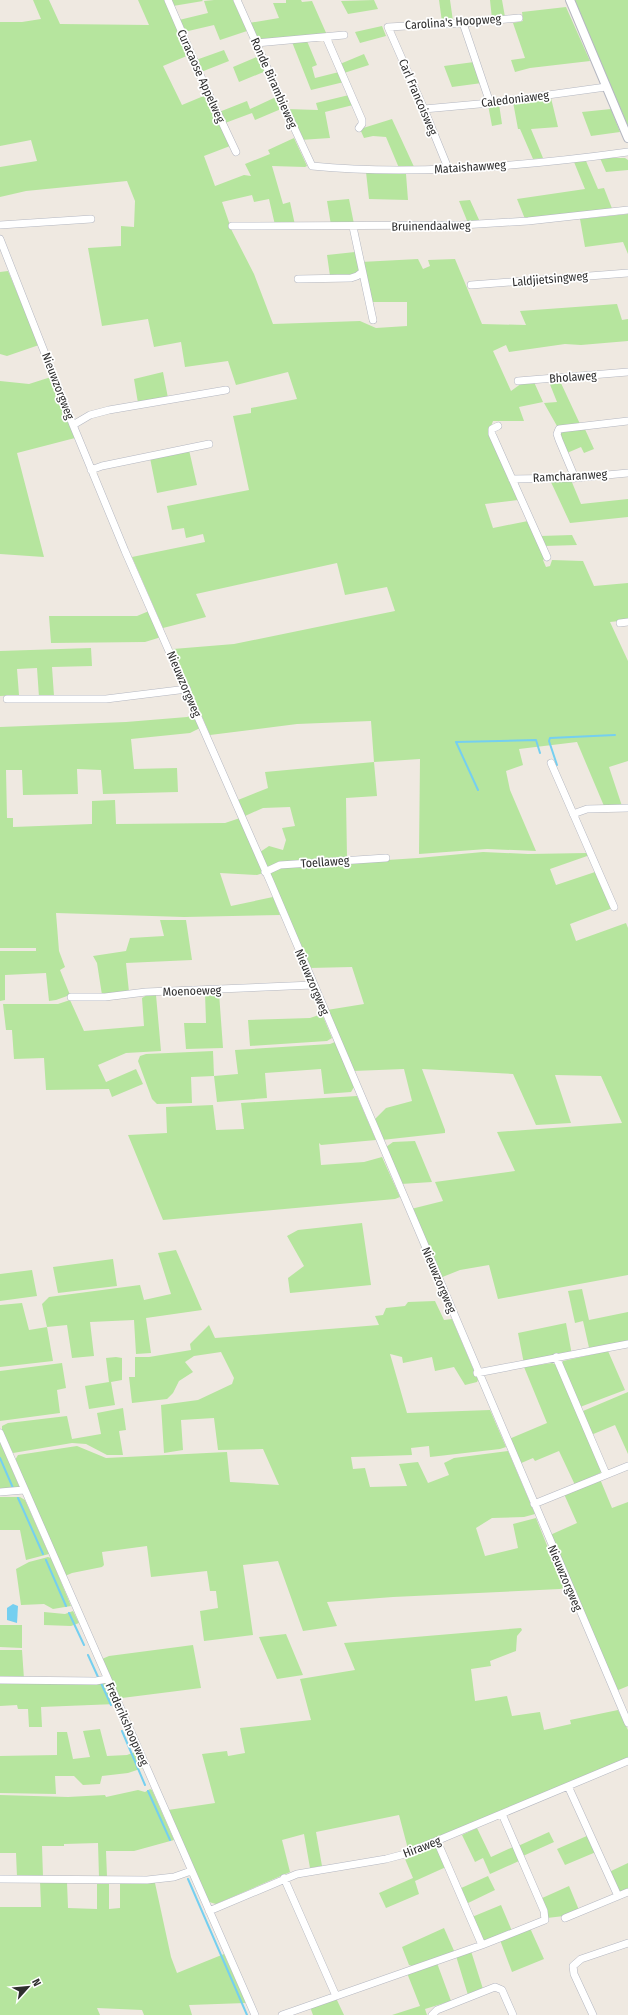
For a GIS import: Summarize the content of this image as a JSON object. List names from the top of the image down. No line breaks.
{"streets":{"street":["Carolina's Hoopweg","Curacaose Appelweg","Ronde Birambieweg","Carl Francoisweg","Caledoniaweg","Mataishawweg","Bruinendaalweg","Laldjietsingweg","Bholaweg","Nieuwzorgweg","Ramcharanweg","Toellaweg","Moenoeweg","Frederikshoopweg","Hiraweg"]},"crossings":[["Carolina's Hoopweg","Carl Francoisweg"],["Ronde Birambieweg","Mataishawweg"],["Carl Francoisweg","Caledoniaweg"],["Carl Francoisweg","Mataishawweg"],["Nieuwzorgweg","Toellaweg"],["Nieuwzorgweg","Moenoeweg"],["Frederikshoopweg","Hiraweg"]],"north":"top right"}
